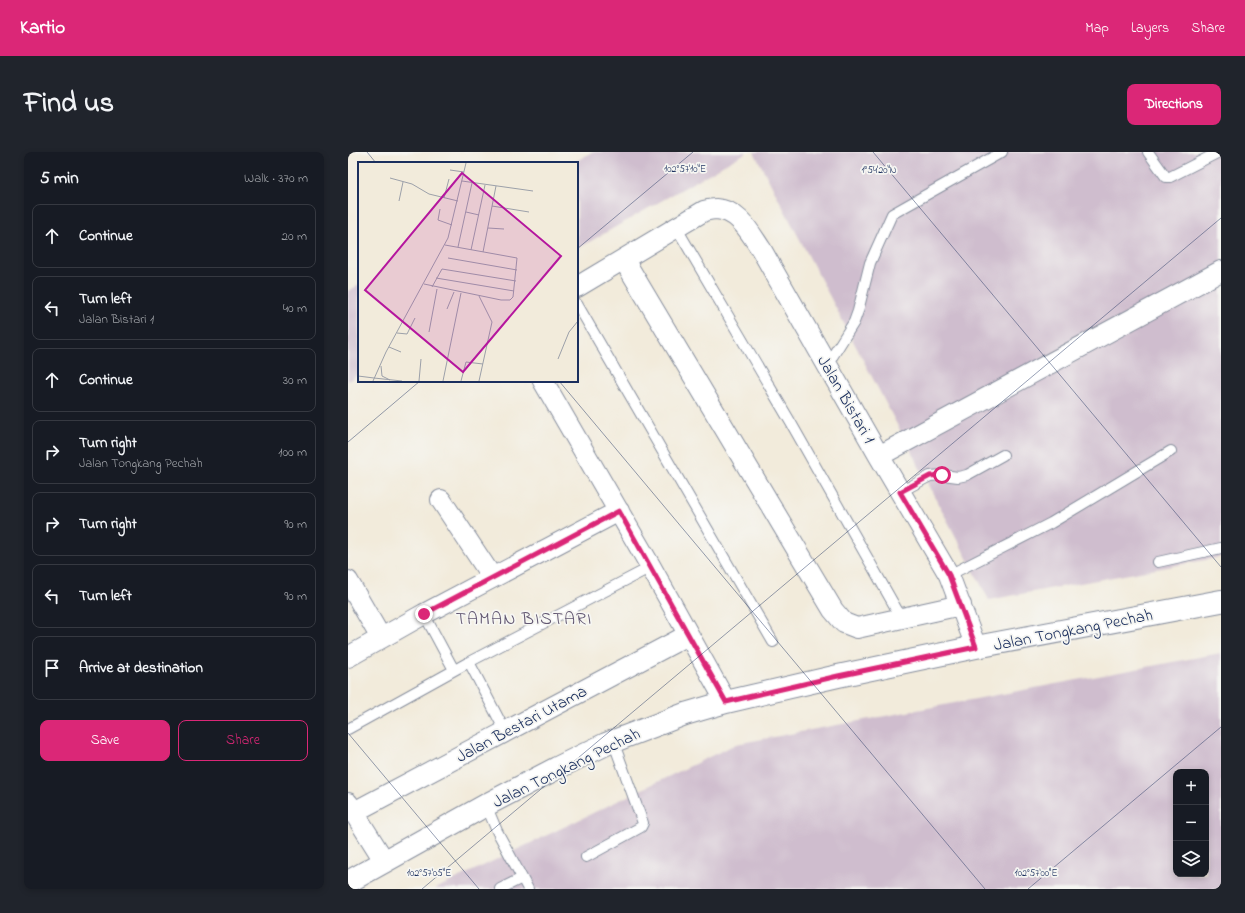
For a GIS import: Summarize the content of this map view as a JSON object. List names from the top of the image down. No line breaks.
{"streets":{"main road":["Jalan Tongkang Pechah"],"street":["Jalan Bistari 1","Jalan Bestari Utama"]},"crossings":[["Jalan Bistari 1","Jalan Tongkang Pechah"]],"districts":["TAMAN BISTARI"],"page":{"header":"Kartio","nav":["Map","Layers","Share"],"title":"Find us","buttons":["Directions",["Save","Share"]],"heading":["5 min","Walk · 370 m"],"list":[["Continue","20 m"],["Turn left","Jalan Bistari 1","40 m"],["Continue","30 m"],["Turn right","Jalan Tongkang Pechah","100 m"],["Turn right","90 m"],["Turn left","90 m"],"Arrive at destination"],"map_buttons":["+","−"]},"coordinates":["102°57'10\"E","1°54'20\"N","102°57'05\"E","102°57'00\"E"]}
